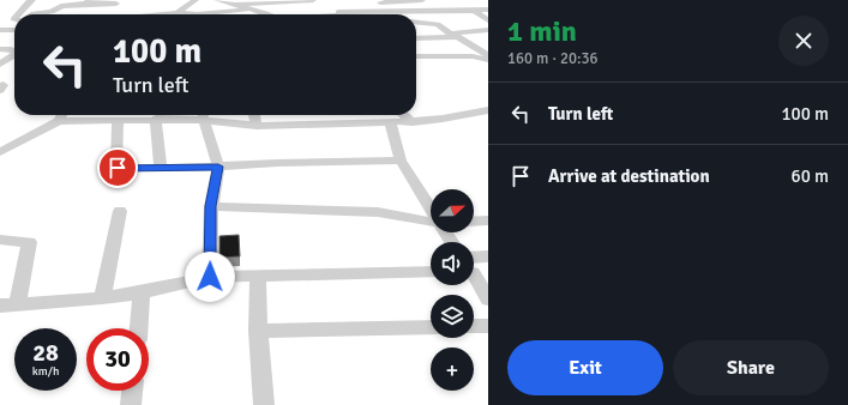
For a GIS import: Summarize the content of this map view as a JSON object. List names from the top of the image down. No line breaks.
{"north":"right","page":{"heading":["1 min","160 m · 20:36"],"turn":["100 m","Turn left"],"list":[{"name":"Turn left","value":"100 m"},{"name":"Arrive at destination","value":"60 m"}],"map_buttons":"+","speed":"28 km/h","limit":"30","buttons":["Exit","Share"]}}
